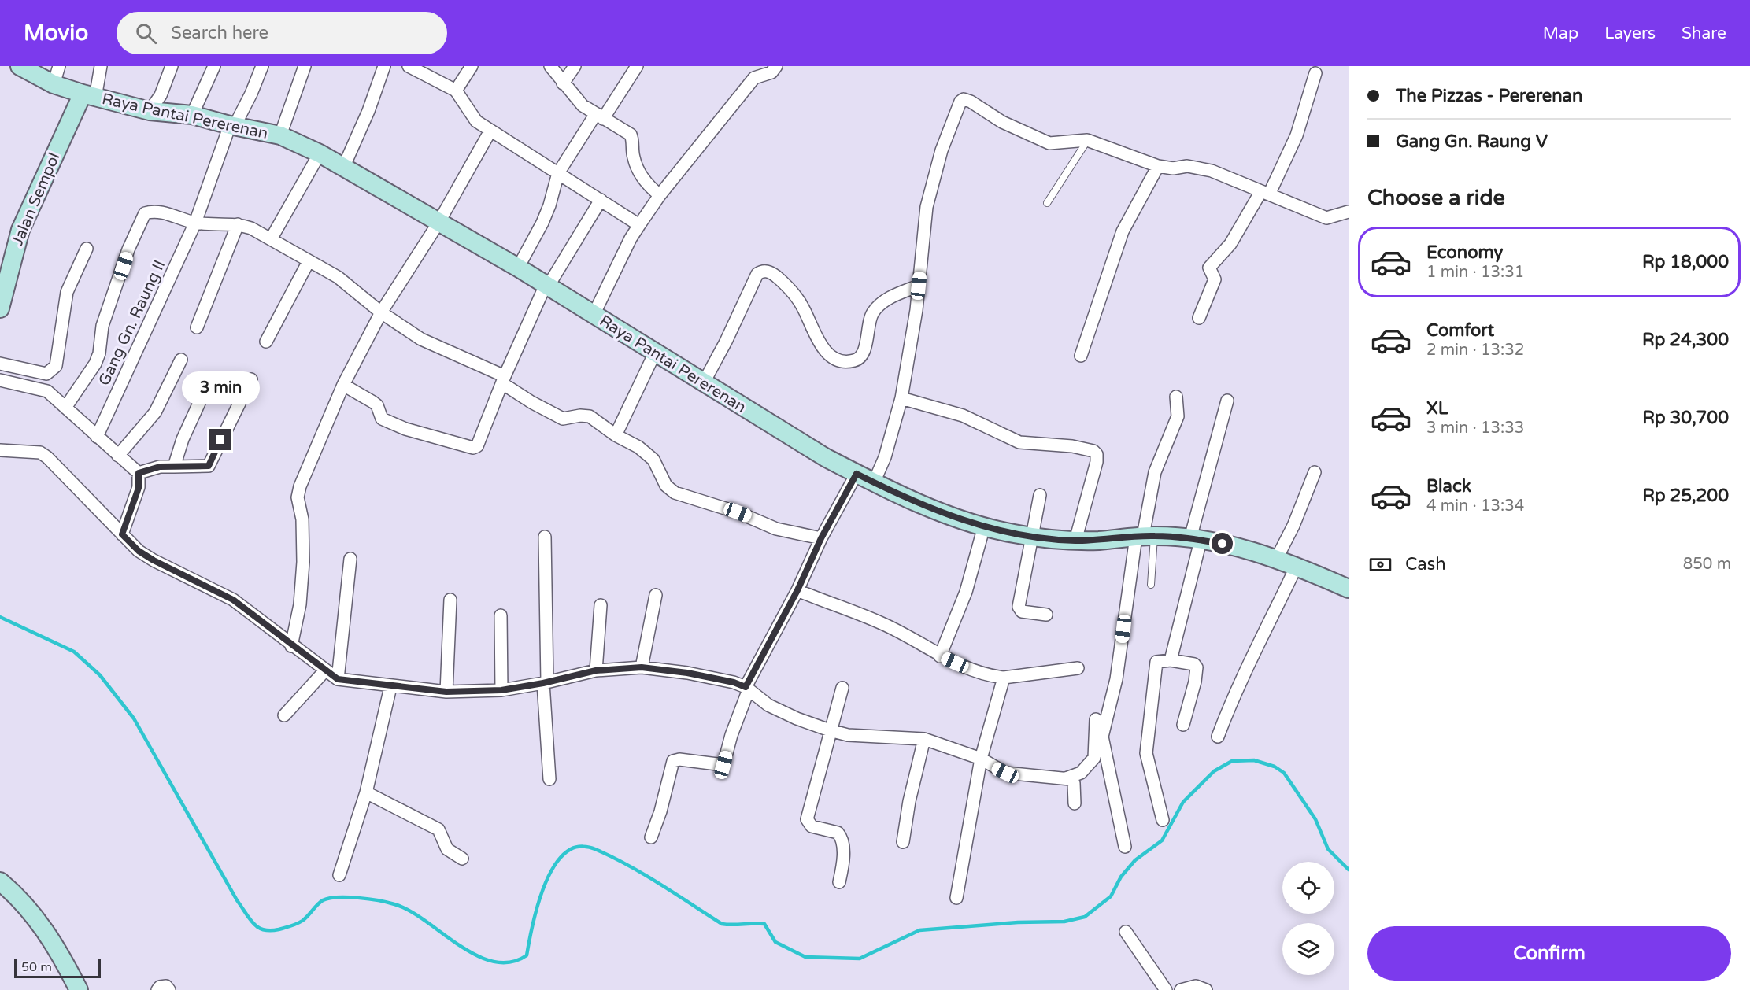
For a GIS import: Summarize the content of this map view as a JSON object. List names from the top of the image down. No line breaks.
{"streets":{"street":["Raya Pantai Pererenan","Jalan Sempol","Gang Gn. Raung II"]},"crossings":[["Raya Pantai Pererenan","Jalan Sempol"],["Raya Pantai Pererenan","Gang Gn. Raung II"]],"scale_bar":"50 m","page":{"header":"Movio","search":"Search here","nav":["Map","Layers","Share"],"banner":["The Pizzas - Pererenan","Gang Gn. Raung V"],"heading":"Choose a ride","list":[{"name":"Economy","note":"1 min · 13:31","value":"Rp 18,000"},{"name":"Comfort","note":"2 min · 13:32","value":"Rp 24,300"},{"name":"XL","note":"3 min · 13:33","value":"Rp 30,700"},{"name":"Black","note":"4 min · 13:34","value":"Rp 25,200"}],"bubble":"3 min","pay":["Cash","850 m"],"buttons":"Confirm","scale":"50 m"}}
